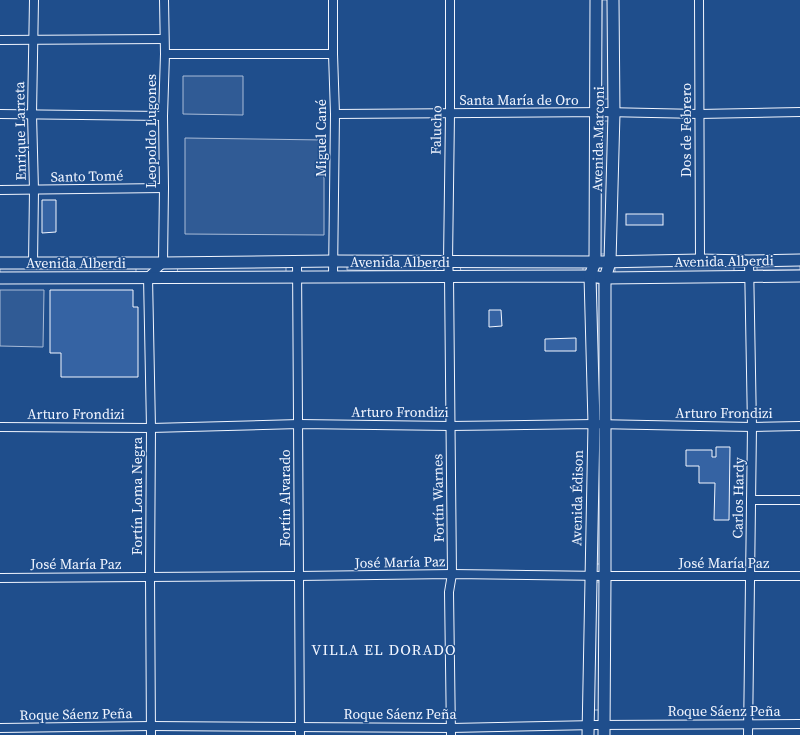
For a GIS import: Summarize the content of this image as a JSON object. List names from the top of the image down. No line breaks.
{"streets":{"main road":["Avenida Marconi","Avenida Alberdi","Avenida Édison"],"street":["Santa María de Oro","Falucho","Dos de Febrero","Enrique Larreta","Leopoldo Lugones","Miguel Cané","Santo Tomé","Arturo Frondizi","Fortín Loma Negra","Fortín Alvarado","Fortín Warnes","Carlos Hardy","José María Paz","Roque Sáenz Peña"]},"crossings":[["Santa María de Oro","Falucho"],["Santa María de Oro","Dos de Febrero"],["Santa María de Oro","Miguel Cané"],["Santa María de Oro","Avenida Marconi"],["Falucho","Avenida Alberdi"],["Falucho","Fortín Warnes"],["Dos de Febrero","Avenida Alberdi"],["Enrique Larreta","Santo Tomé"],["Enrique Larreta","Avenida Alberdi"],["Leopoldo Lugones","Santo Tomé"],["Leopoldo Lugones","Avenida Alberdi"],["Miguel Cané","Avenida Alberdi"],["Avenida Marconi","Avenida Alberdi"],["Avenida Marconi","Avenida Édison"],["Avenida Alberdi","Fortín Loma Negra"],["Avenida Alberdi","Fortín Alvarado"],["Avenida Alberdi","Fortín Warnes"],["Avenida Alberdi","Avenida Édison"],["Avenida Alberdi","Carlos Hardy"],["Arturo Frondizi","Fortín Loma Negra"],["Arturo Frondizi","Fortín Alvarado"],["Arturo Frondizi","Fortín Warnes"],["Arturo Frondizi","Avenida Édison"],["Arturo Frondizi","Carlos Hardy"],["Fortín Loma Negra","José María Paz"],["Fortín Loma Negra","Roque Sáenz Peña"],["Fortín Alvarado","José María Paz"],["Fortín Alvarado","Roque Sáenz Peña"],["Fortín Warnes","José María Paz"],["Fortín Warnes","Roque Sáenz Peña"],["Avenida Édison","José María Paz"],["Avenida Édison","Roque Sáenz Peña"],["Carlos Hardy","José María Paz"],["Carlos Hardy","Roque Sáenz Peña"]],"districts":["VILLA EL DORADO"]}
